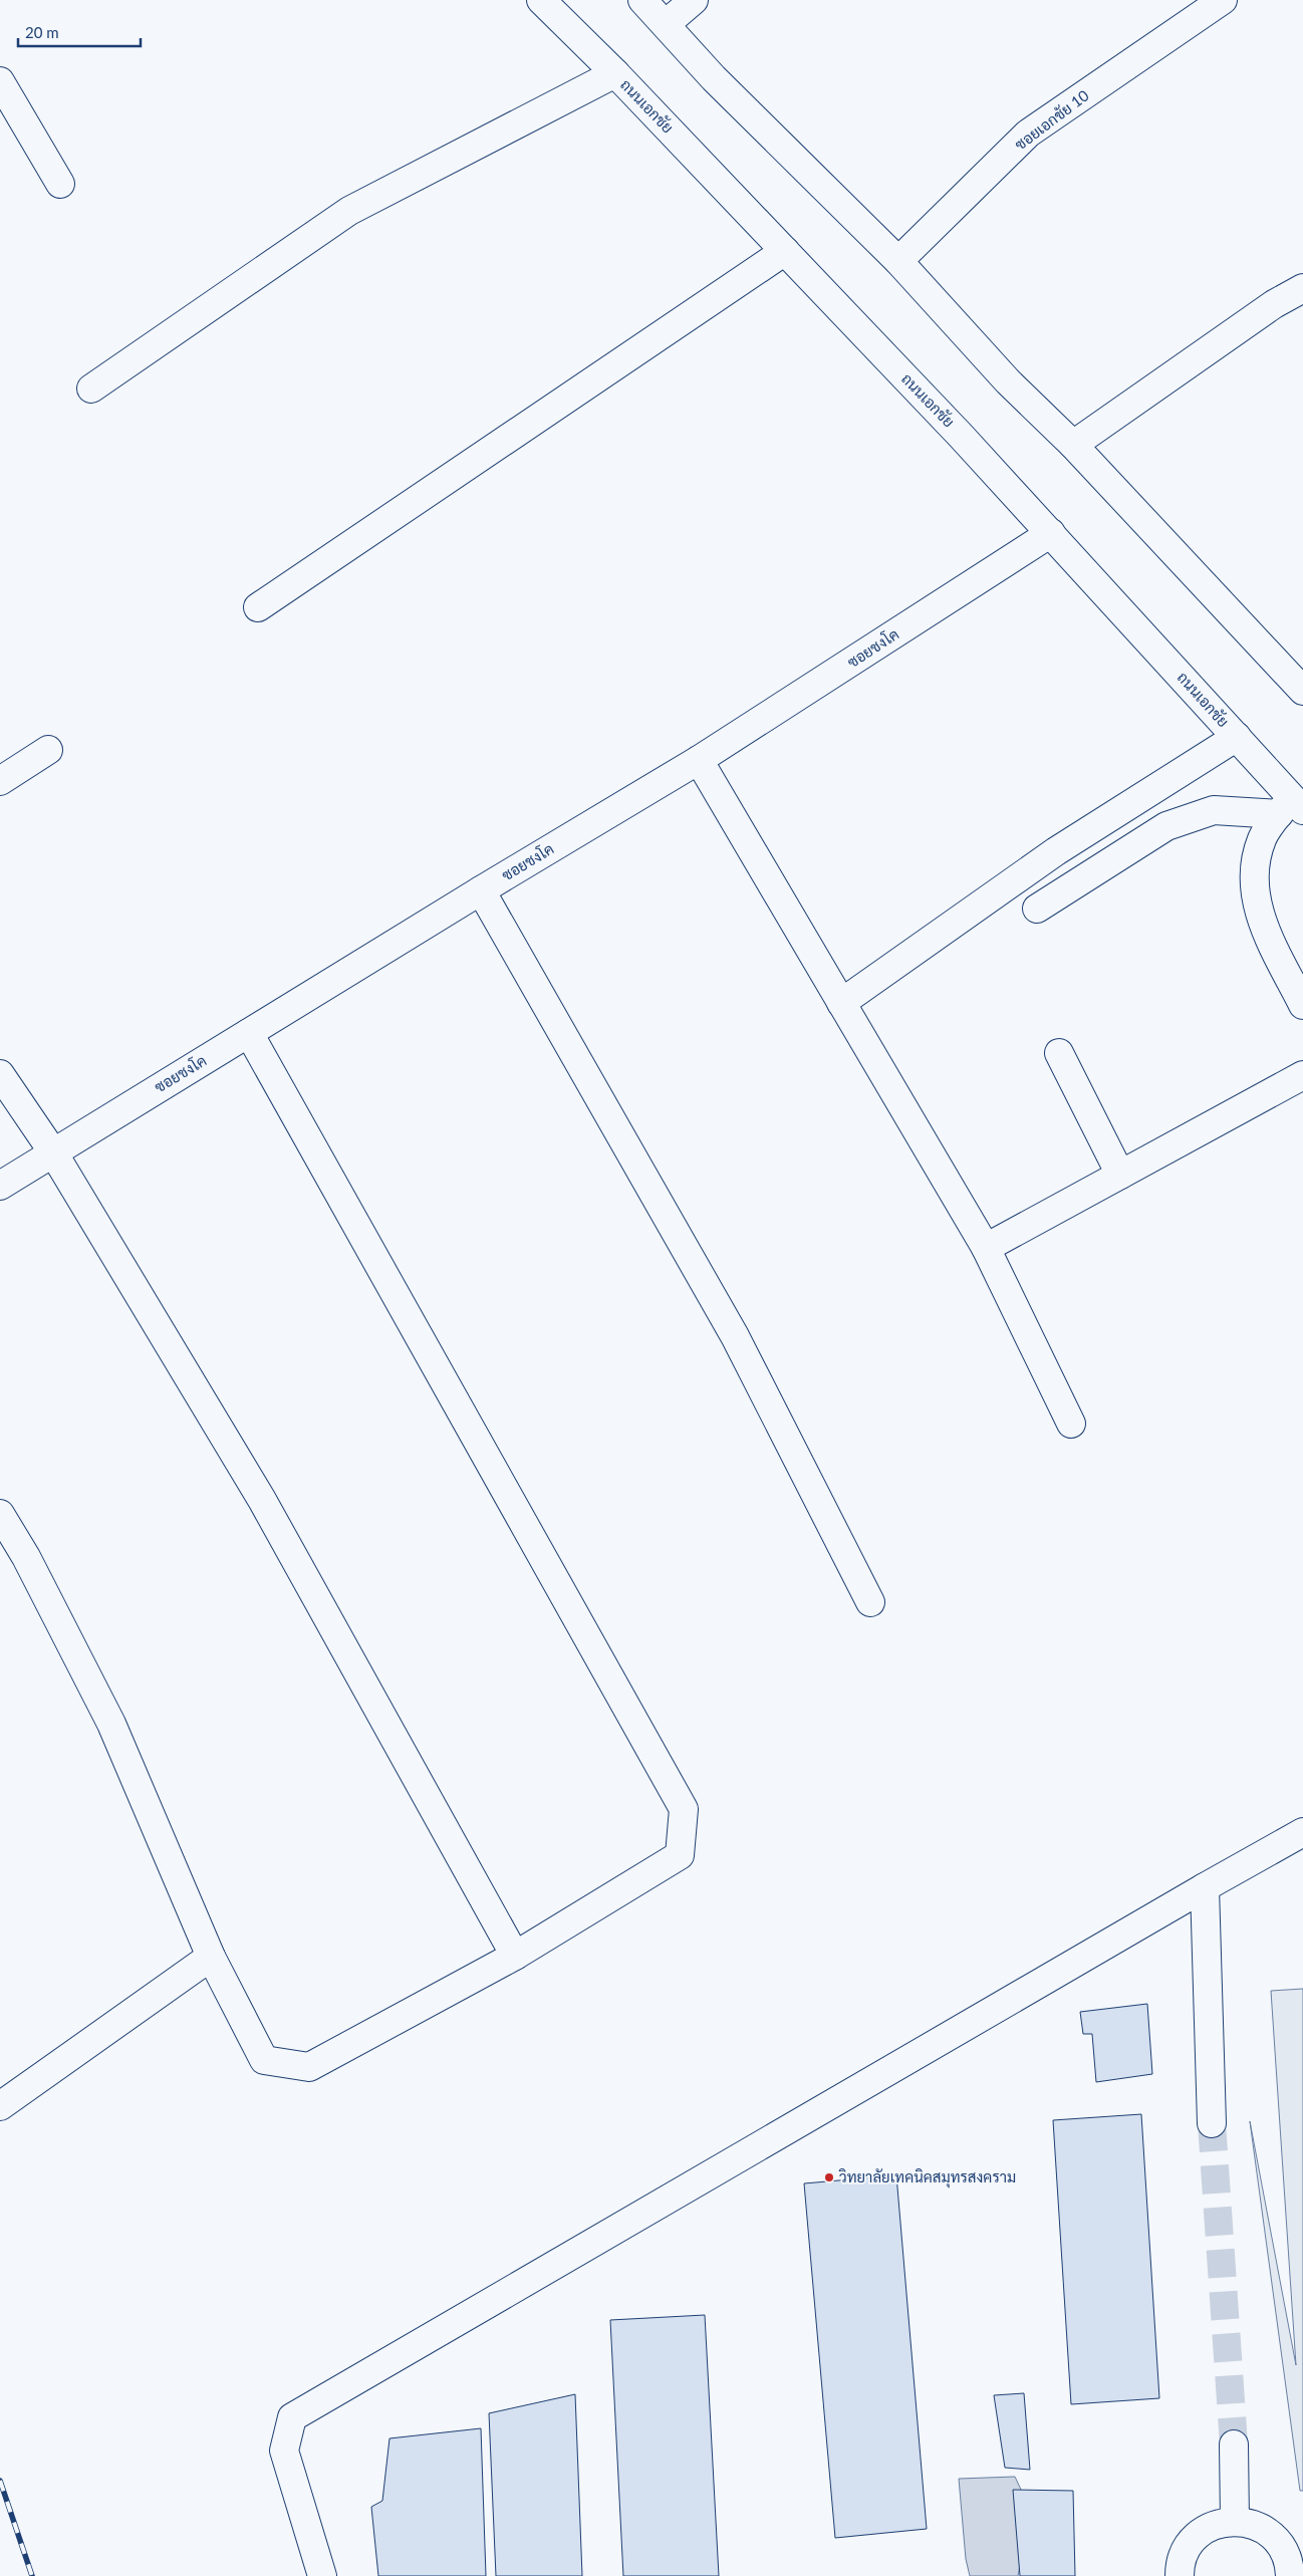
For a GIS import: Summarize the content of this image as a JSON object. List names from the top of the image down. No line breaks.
{"streets":{"street":["ถนนเอกชัย","ซอยเอกชัย 10","ซอยชงโค"]},"crossings":[["ถนนเอกชัย","ซอยชงโค"]],"places":["วิทยาลัยเทคนิคสมุทรสงคราม"],"scale_bar":"20 m"}
